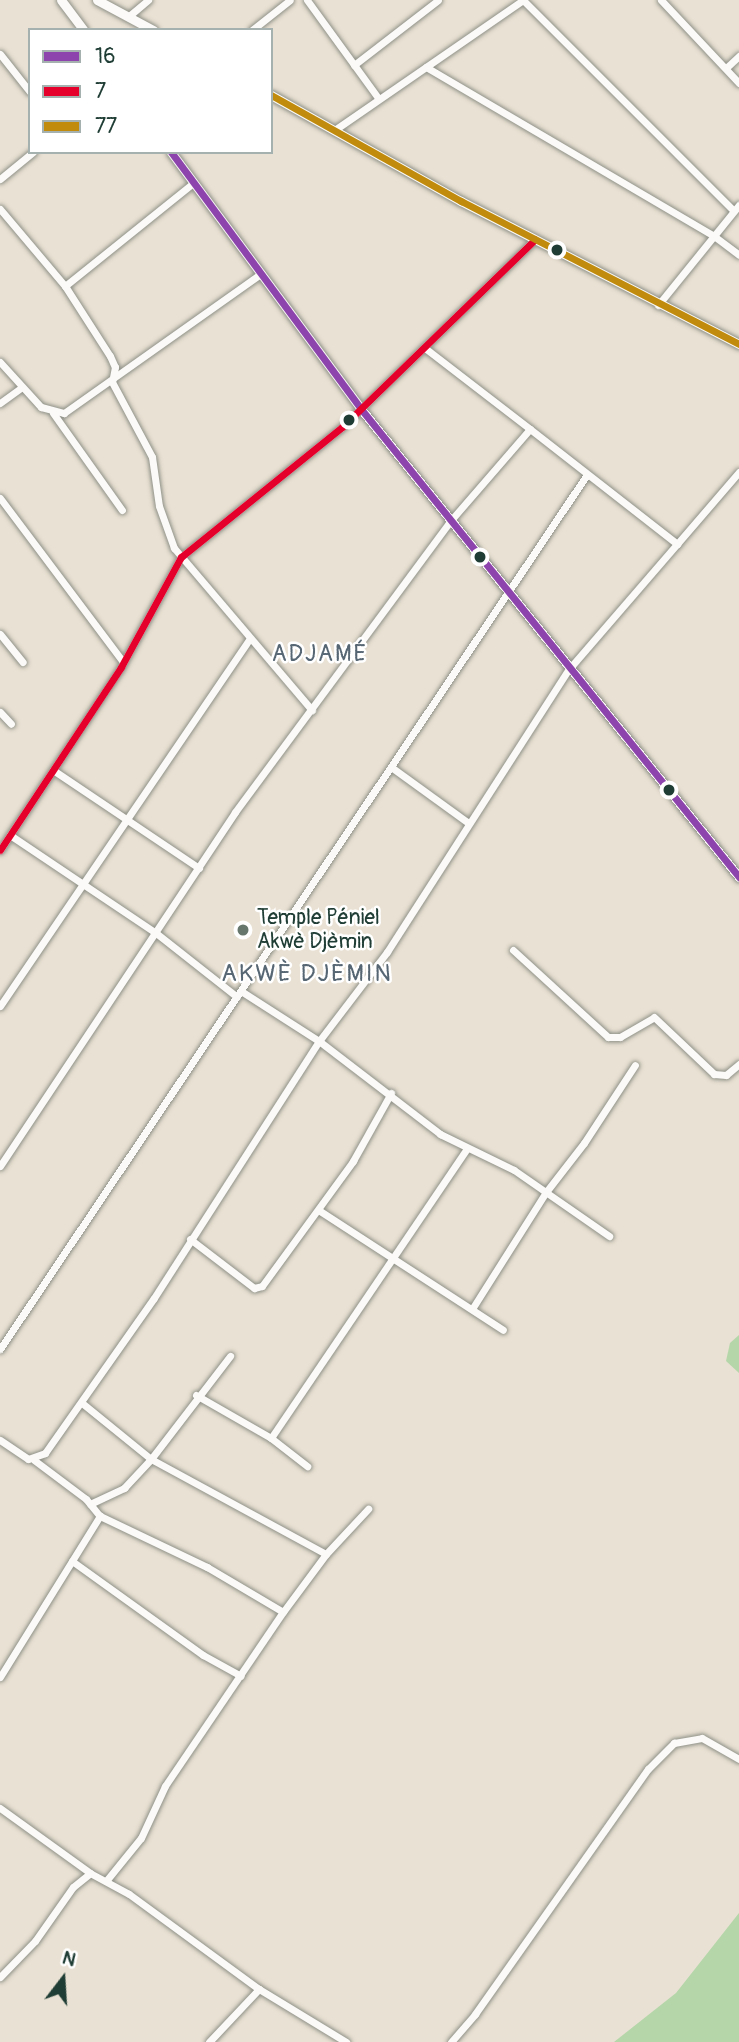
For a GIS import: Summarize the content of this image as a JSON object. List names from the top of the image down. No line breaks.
{"districts":["ADJAMÉ","AKWÈ DJÈMIN"],"places":["Temple Péniel Akwè Djèmin"],"lines":["transit line 77","transit line 16","transit line 7"],"legend":["16","7","77"],"north":"top"}
